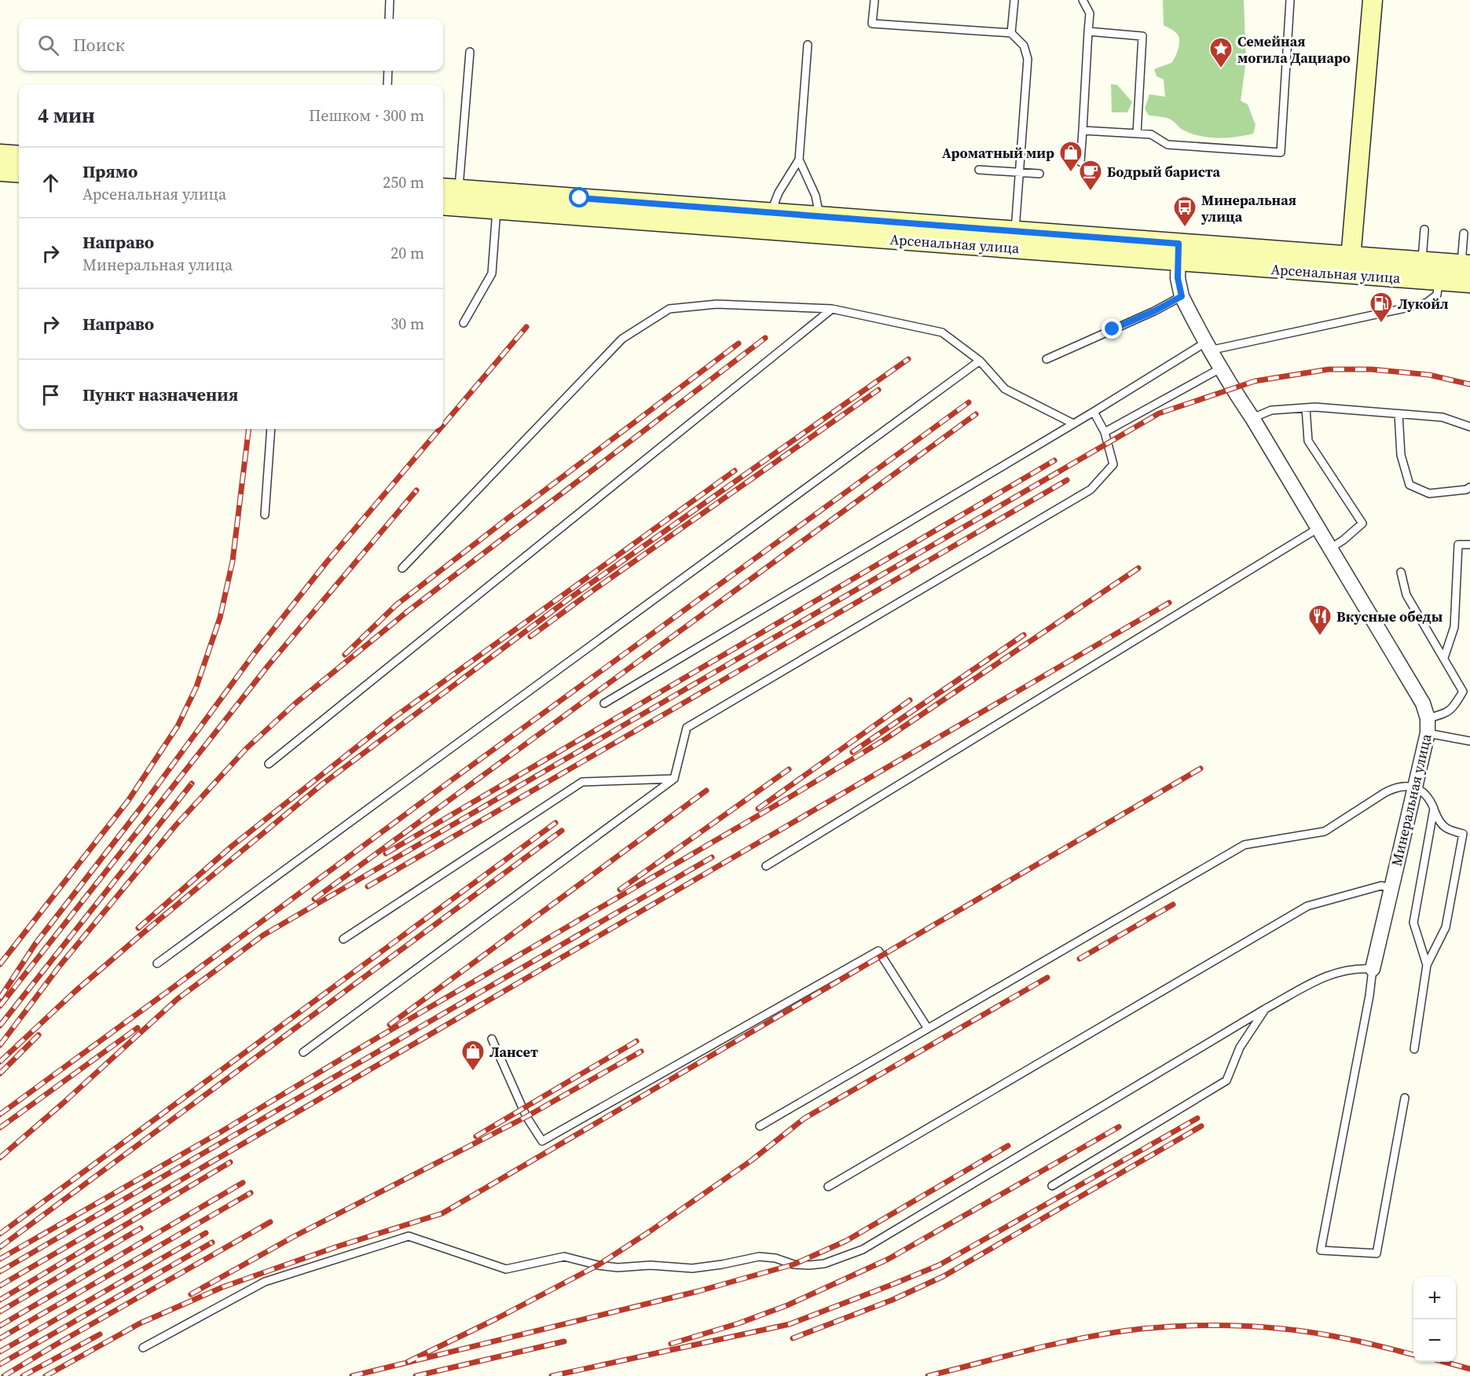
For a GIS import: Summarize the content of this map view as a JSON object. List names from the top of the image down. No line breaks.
{"streets":{"street":["Арсенальная улица","Минеральная улица"]},"crossings":[["Арсенальная улица","Минеральная улица"]],"places":{"place":["Семейная могила Дациаро"],"shop":["Ароматный мир","Лансет"],"cafe":["Бодрый бариста"],"bus stop":["Минеральная улица"],"fuel station":["Лукойл"],"restaurant":["Вкусные обеды"]},"page":{"search":"Поиск","heading":["4 мин","Пешком · 300 m"],"list":[["Прямо","Арсенальная улица","250 m"],["Направо","Минеральная улица","20 m"],["Направо","30 m"],"Пункт назначения"],"map_buttons":["+","−"]}}
